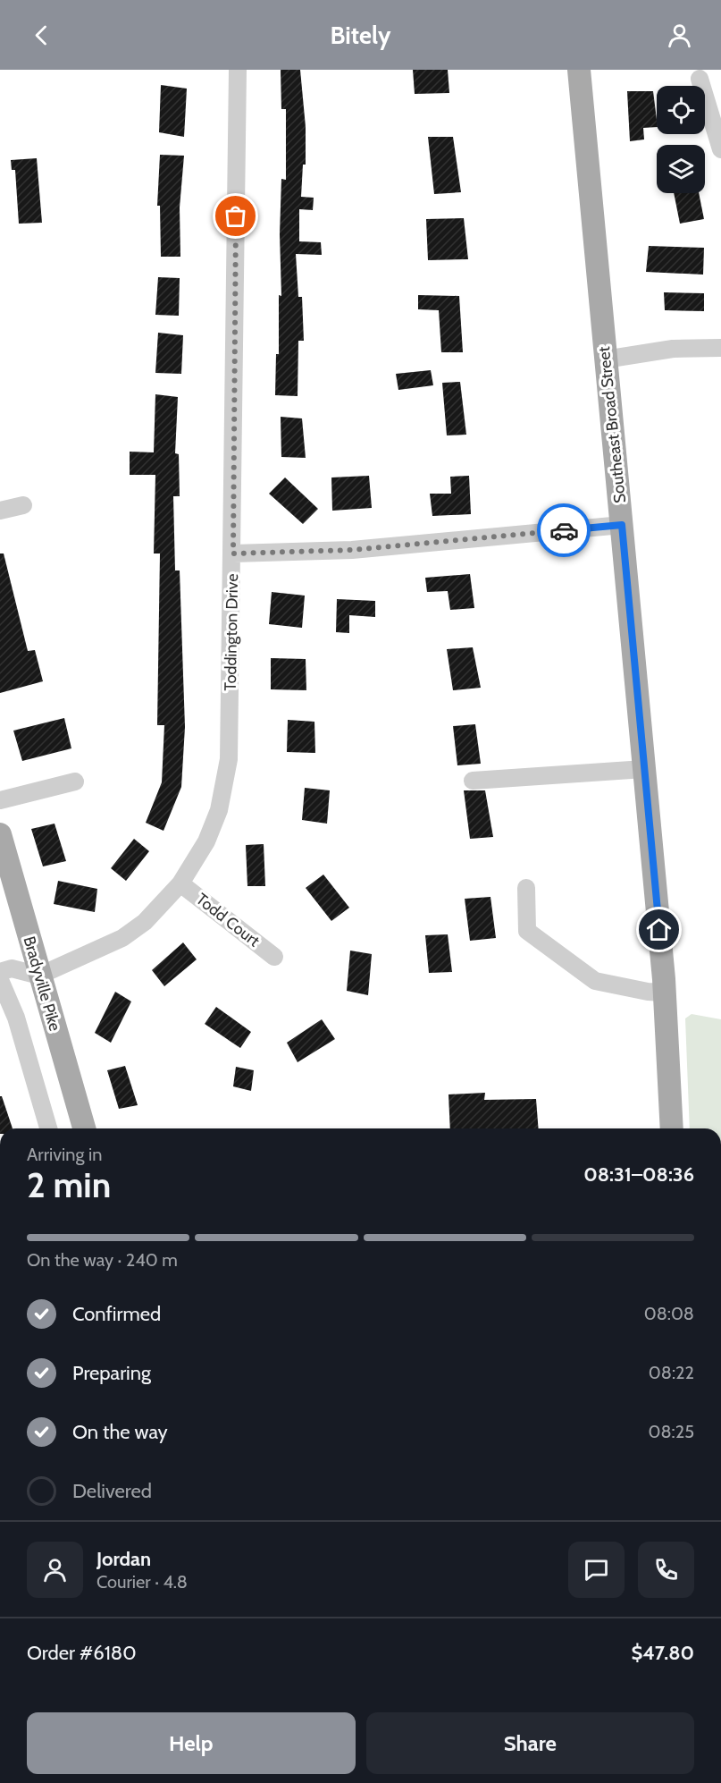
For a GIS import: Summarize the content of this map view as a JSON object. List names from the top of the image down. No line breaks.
{"streets":{"main road":["Southeast Broad Street","Bradyville Pike"],"street":["Toddington Drive","Todd Court"]},"crossings":[["Toddington Drive","Todd Court"],["Toddington Drive","Bradyville Pike"]],"page":{"header":"Bitely","heading":["2 min","Arriving in","08:31–08:36"],"panel":["Jordan","Courier · 4.8","Order #6180","$47.80"],"bar":"On the way · 240 m","list":[["Confirmed","08:08"],["Preparing","08:22"],["On the way","08:25"],"Delivered"],"buttons":["Help","Share"]}}
